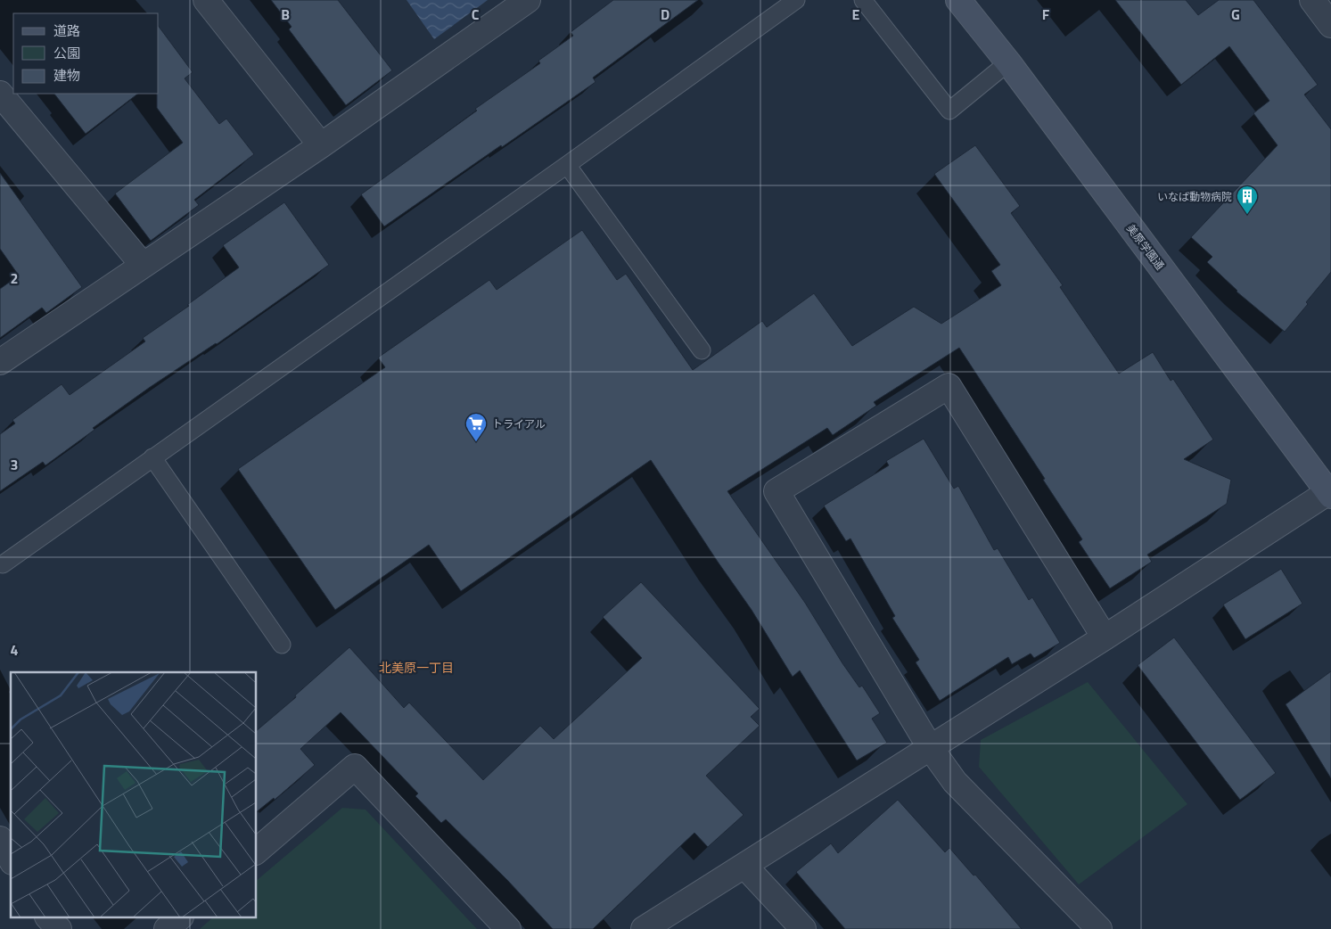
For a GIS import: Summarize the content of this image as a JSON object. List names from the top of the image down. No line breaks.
{"streets":{"street":["美原学園通"]},"districts":["北美原一丁目"],"places":{"building":["いなば動物病院"],"supermarket":["トライアル"]},"legend":["道路","公園","建物"],"grid":{"columns":["B","C","D","E","F","G"],"rows":["2","3","4"]}}
